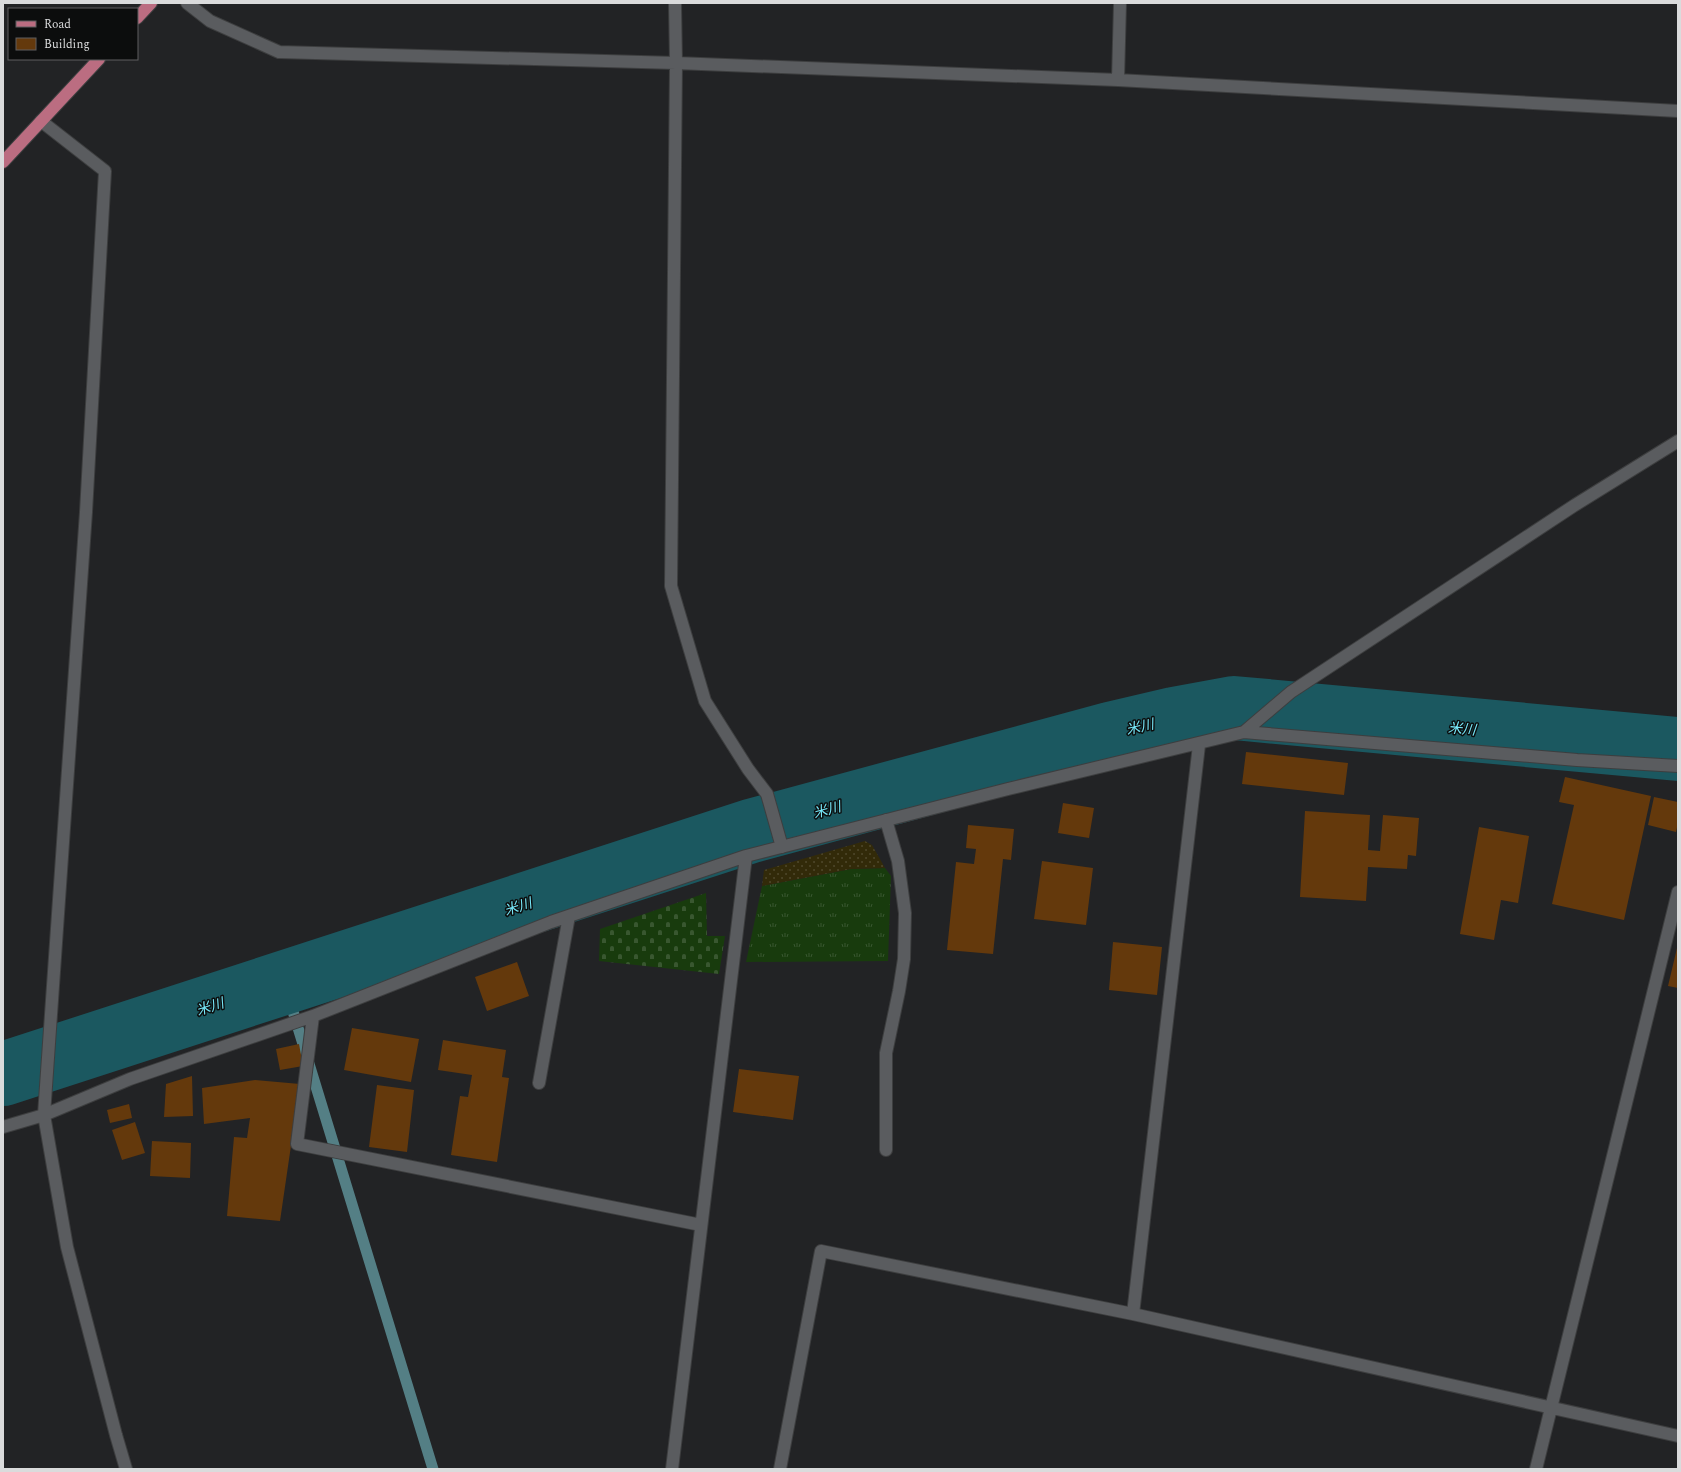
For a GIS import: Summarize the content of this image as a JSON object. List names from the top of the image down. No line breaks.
{"water":["米川"],"legend":["Road","Building"]}
